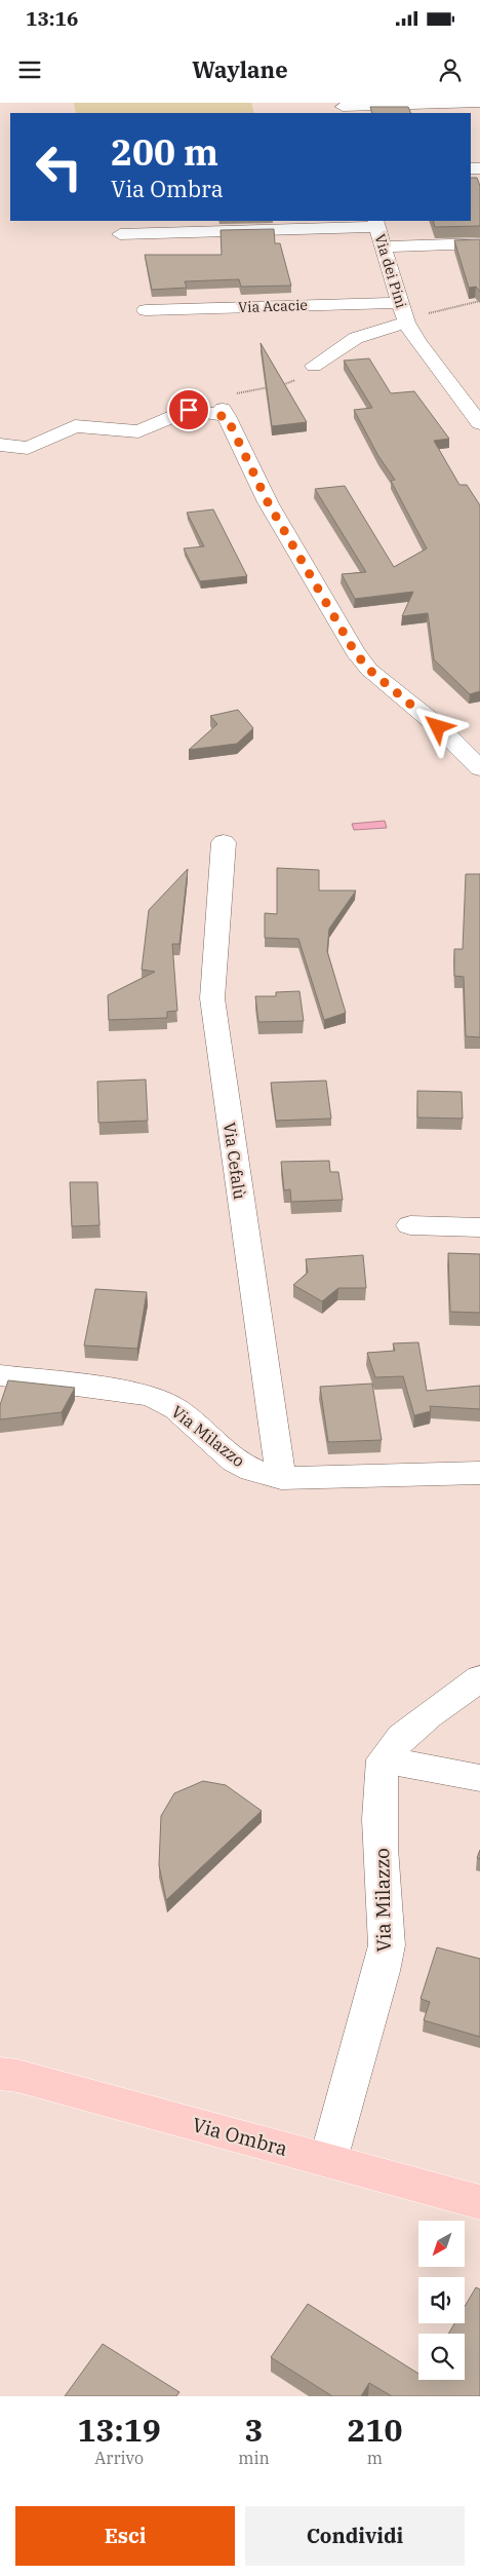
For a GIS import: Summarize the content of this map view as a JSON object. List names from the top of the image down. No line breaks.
{"streets":{"main road":["Via Ombra"],"street":["Via dei Pini","Via Acacie","Via Cefalù","Via Milazzo"]},"crossings":[["Via dei Pini","Via Acacie"],["Via Cefalù","Via Milazzo"],["Via Milazzo","Via Ombra"]],"north":"bottom left","page":{"status":"13:16","header":"Waylane","turn":["200 m","Via Ombra"],"eta":["13:19","Arrivo","3","min","210","m"],"buttons":["Esci","Condividi"]}}
